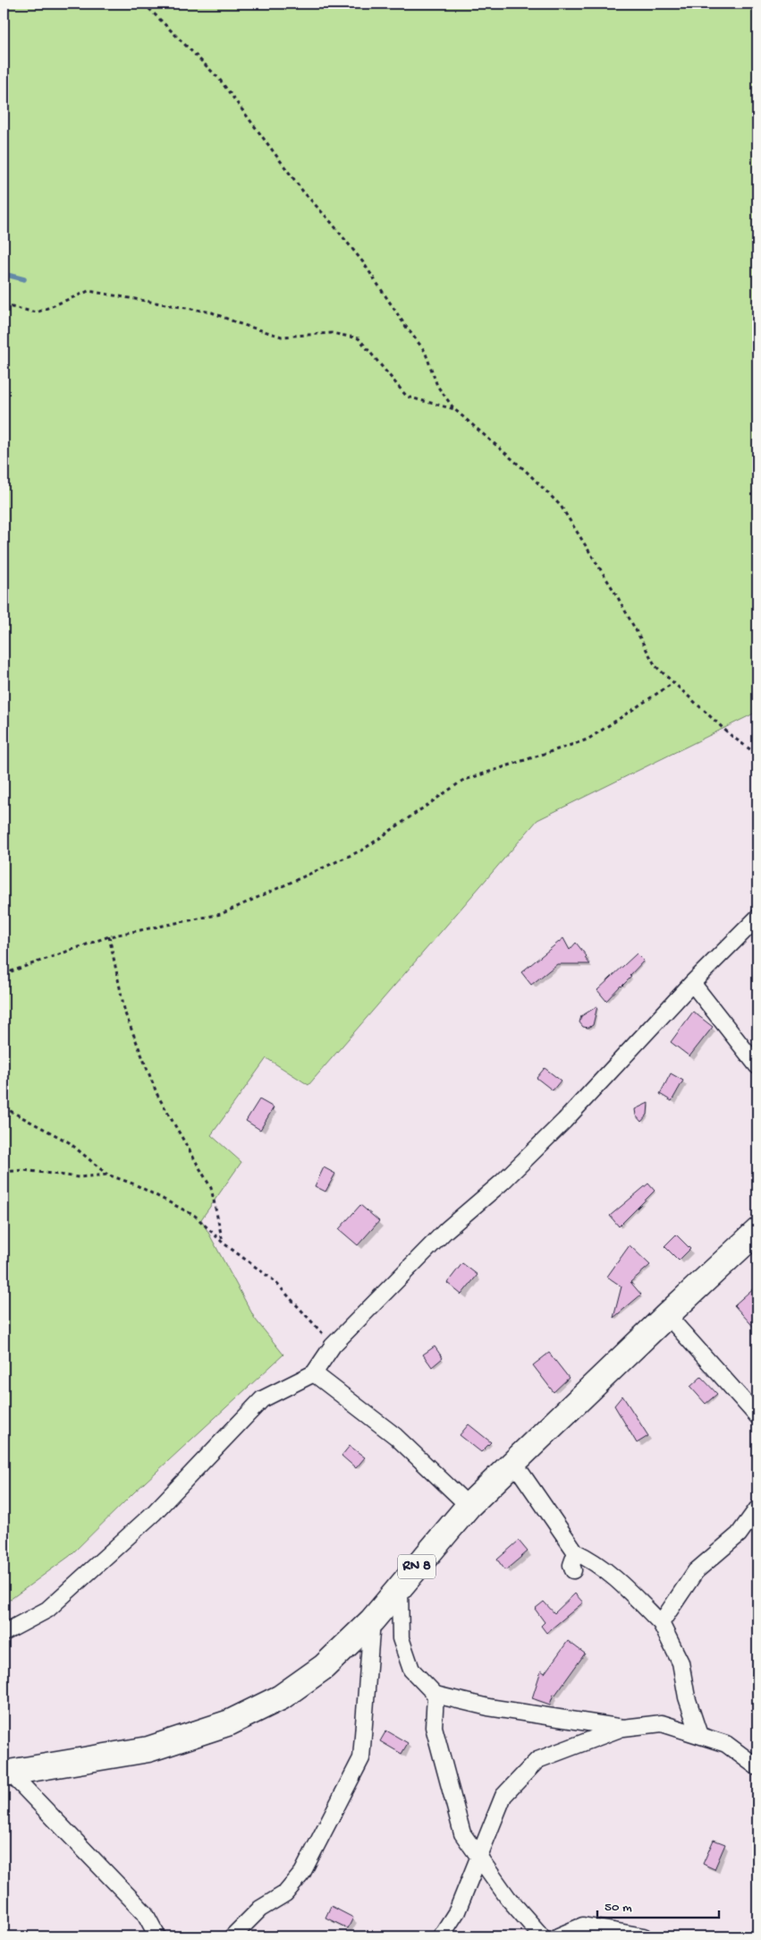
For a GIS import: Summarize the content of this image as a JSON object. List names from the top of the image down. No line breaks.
{"streets":{"main road":["RN 8"]},"scale_bar":"50 m"}
